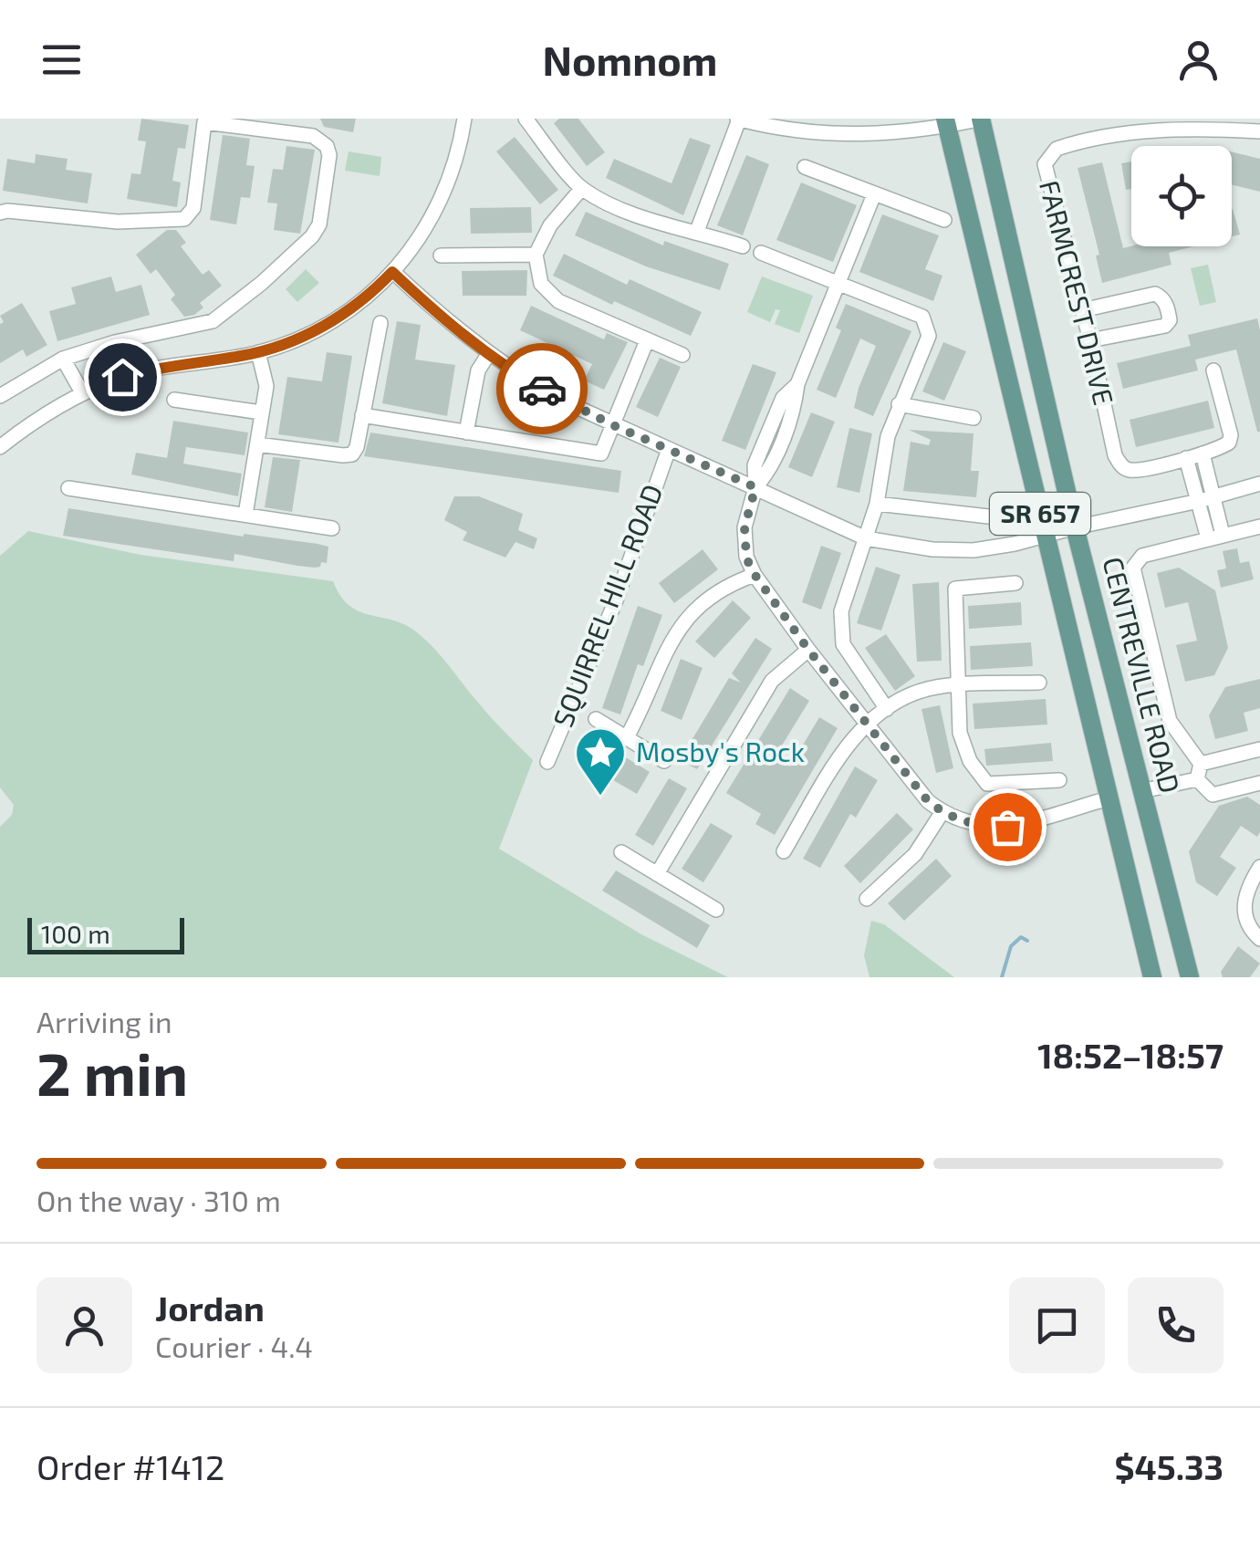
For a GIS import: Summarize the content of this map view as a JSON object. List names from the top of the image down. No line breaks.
{"streets":{"main road":["SR 657","CENTREVILLE ROAD"],"street":["FARMCREST DRIVE","SQUIRREL HILL ROAD"]},"places":{"place":["Mosby's Rock"]},"scale_bar":"100 m","page":{"header":"Nomnom","scale":"100 m","heading":["2 min","Arriving in","18:52–18:57"],"panel":["Jordan","Courier · 4.4","Order #1412","$45.33"],"bar":"On the way · 310 m"}}
